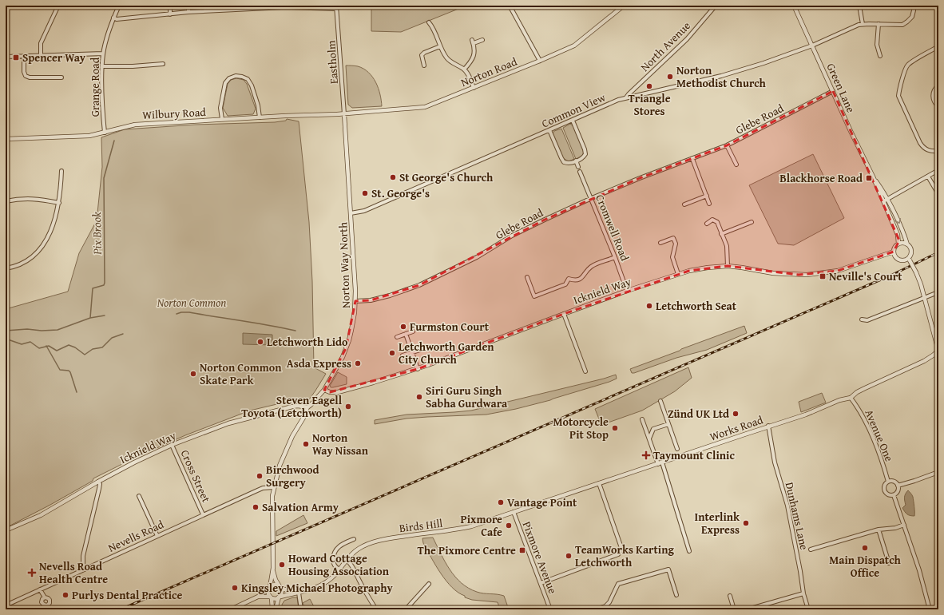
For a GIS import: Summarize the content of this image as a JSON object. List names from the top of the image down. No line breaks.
{"streets":{"street":["North Avenue","Eastholm","Norton Road","Grange Road","Green Lane","Common View","Wilbury Road","Glebe Road","Cromwell Road","Norton Way North","Icknield Way","Works Road","Avenue One","Cross Street","Dunhams Lane","Birds Hill","Nevells Road","Pixmore Avenue"]},"crossings":[["North Avenue","Common View"],["Eastholm","Norton Road"],["Eastholm","Wilbury Road"],["Eastholm","Norton Way North"],["Norton Road","Wilbury Road"],["Norton Road","Norton Way North"],["Grange Road","Wilbury Road"],["Green Lane","Common View"],["Green Lane","Glebe Road"],["Green Lane","Icknield Way"],["Green Lane","Works Road"],["Common View","Norton Way North"],["Wilbury Road","Norton Way North"],["Glebe Road","Cromwell Road"],["Glebe Road","Norton Way North"],["Cromwell Road","Icknield Way"],["Norton Way North","Icknield Way"],["Norton Way North","Birds Hill"],["Norton Way North","Nevells Road"],["Icknield Way","Cross Street"],["Works Road","Avenue One"],["Works Road","Dunhams Lane"],["Works Road","Birds Hill"],["Works Road","Pixmore Avenue"],["Cross Street","Nevells Road"],["Birds Hill","Pixmore Avenue"]],"water":["Pix Brook"],"parks":["Norton Common"],"places":{"transit":["Spencer Way","Blackhorse Road","Neville's Court","The Pixmore Centre"],"other":["Norton Methodist Church","Triangle Stores","St George's Church","St. George's","Letchworth Seat","Furmston Court","Letchworth Lido","Letchworth Garden City Church","Asda Express","Norton Common Skate Park","Siri Guru Singh Sabha Gurdwara","Steven Eagell Toyota (Letchworth)","Zünd UK Ltd","Motorcycle Pit Stop","Norton Way Nissan","Birchwood Surgery","Vantage Point","Salvation Army","Interlink Express","Pixmore Cafe","Main Dispatch Office","TeamWorks Karting Letchworth","Howard Cottage Housing Association","Kingsley Michael Photography","Purlys Dental Practice"],"health":["Taymount Clinic","Nevells Road Health Centre"]}}
